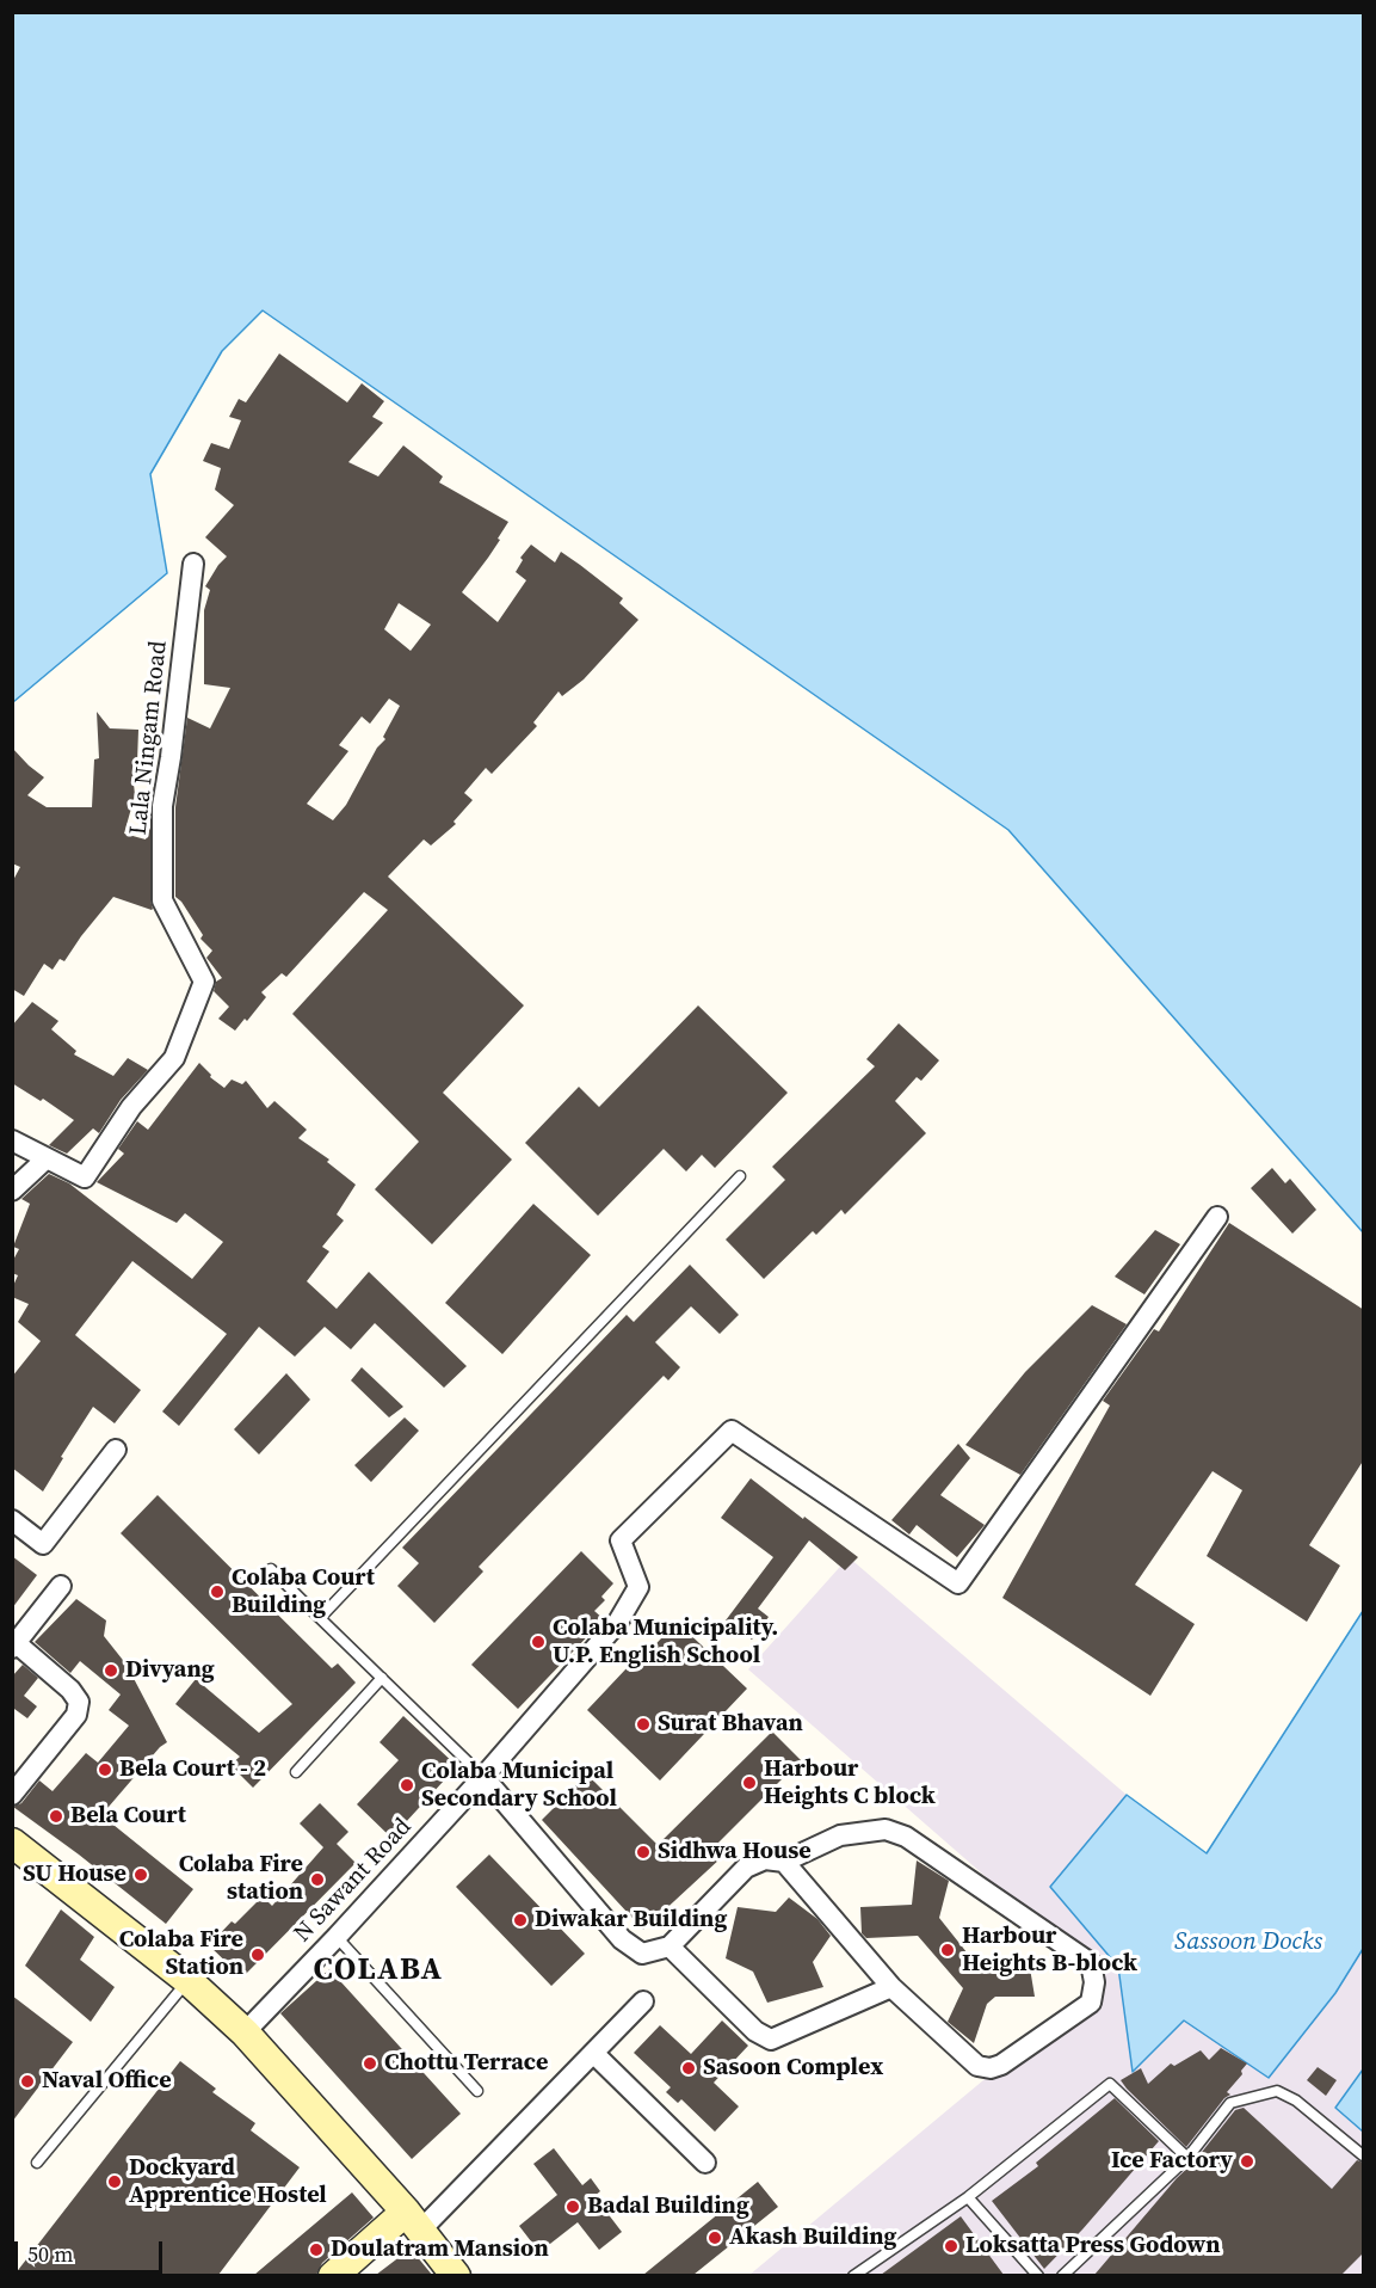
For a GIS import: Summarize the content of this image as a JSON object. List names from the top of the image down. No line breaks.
{"streets":{"street":["Lala Ningam Road","N Sawant Road"]},"districts":["COLABA"],"water":["Sassoon Docks"],"places":["Colaba Court Building","Colaba Municipality. U.P. English School","Divyang","Surat Bhavan","Bela Court - 2","Harbour Heights C block","Colaba Municipal Secondary School","Bela Court","Sidhwa House","SU House","Colaba Fire station","Diwakar Building","Harbour Heights B-block","Colaba Fire Station","Chottu Terrace","Sasoon Complex","Naval Office","Ice Factory","Dockyard Apprentice Hostel","Badal Building","Akash Building","Loksatta Press Godown","Doulatram Mansion"],"scale_bar":"50 m"}
